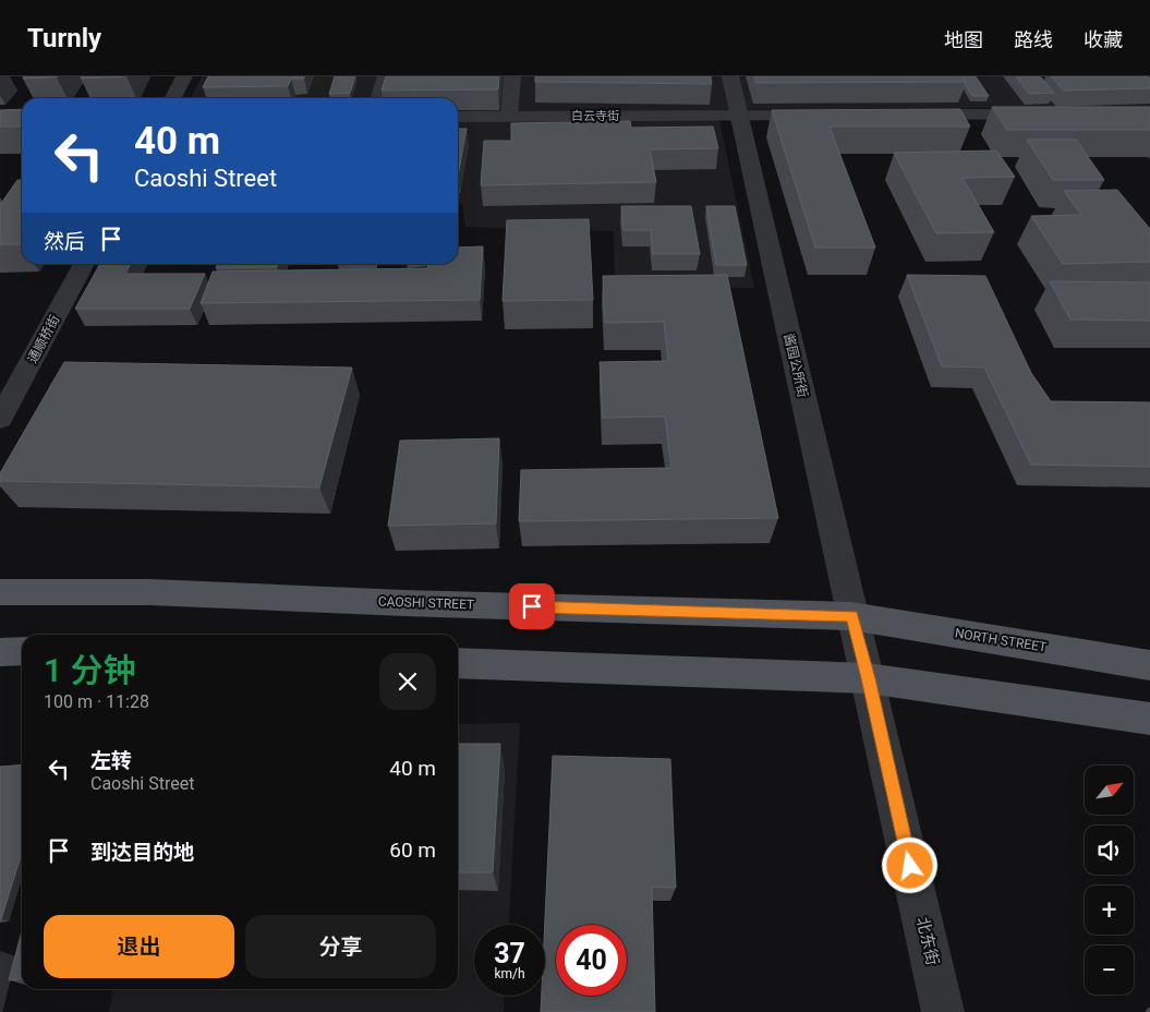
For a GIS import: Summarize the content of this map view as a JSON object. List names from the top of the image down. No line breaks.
{"streets":{"main road":["CAOSHI STREET","NORTH STREET"],"street":["白云寺街","通顺桥街","酱园公所街","北东街"]},"crossings":[["白云寺街","酱园公所街"],["酱园公所街","CAOSHI STREET"],["酱园公所街","NORTH STREET"],["酱园公所街","北东街"],["CAOSHI STREET","NORTH STREET"],["CAOSHI STREET","北东街"],["NORTH STREET","北东街"]],"north":"top right","page":{"header":"Turnly","nav":["地图","路线","收藏"],"turn":["40 m","Caoshi Street"],"then":"然后","heading":["1 分钟","100 m · 11:28"],"list":[{"name":"左转","note":"Caoshi Street","value":"40 m"},{"name":"到达目的地","value":"60 m"}],"map_buttons":["+","−"],"buttons":["退出","分享"],"speed":"37 km/h","limit":"40"}}
